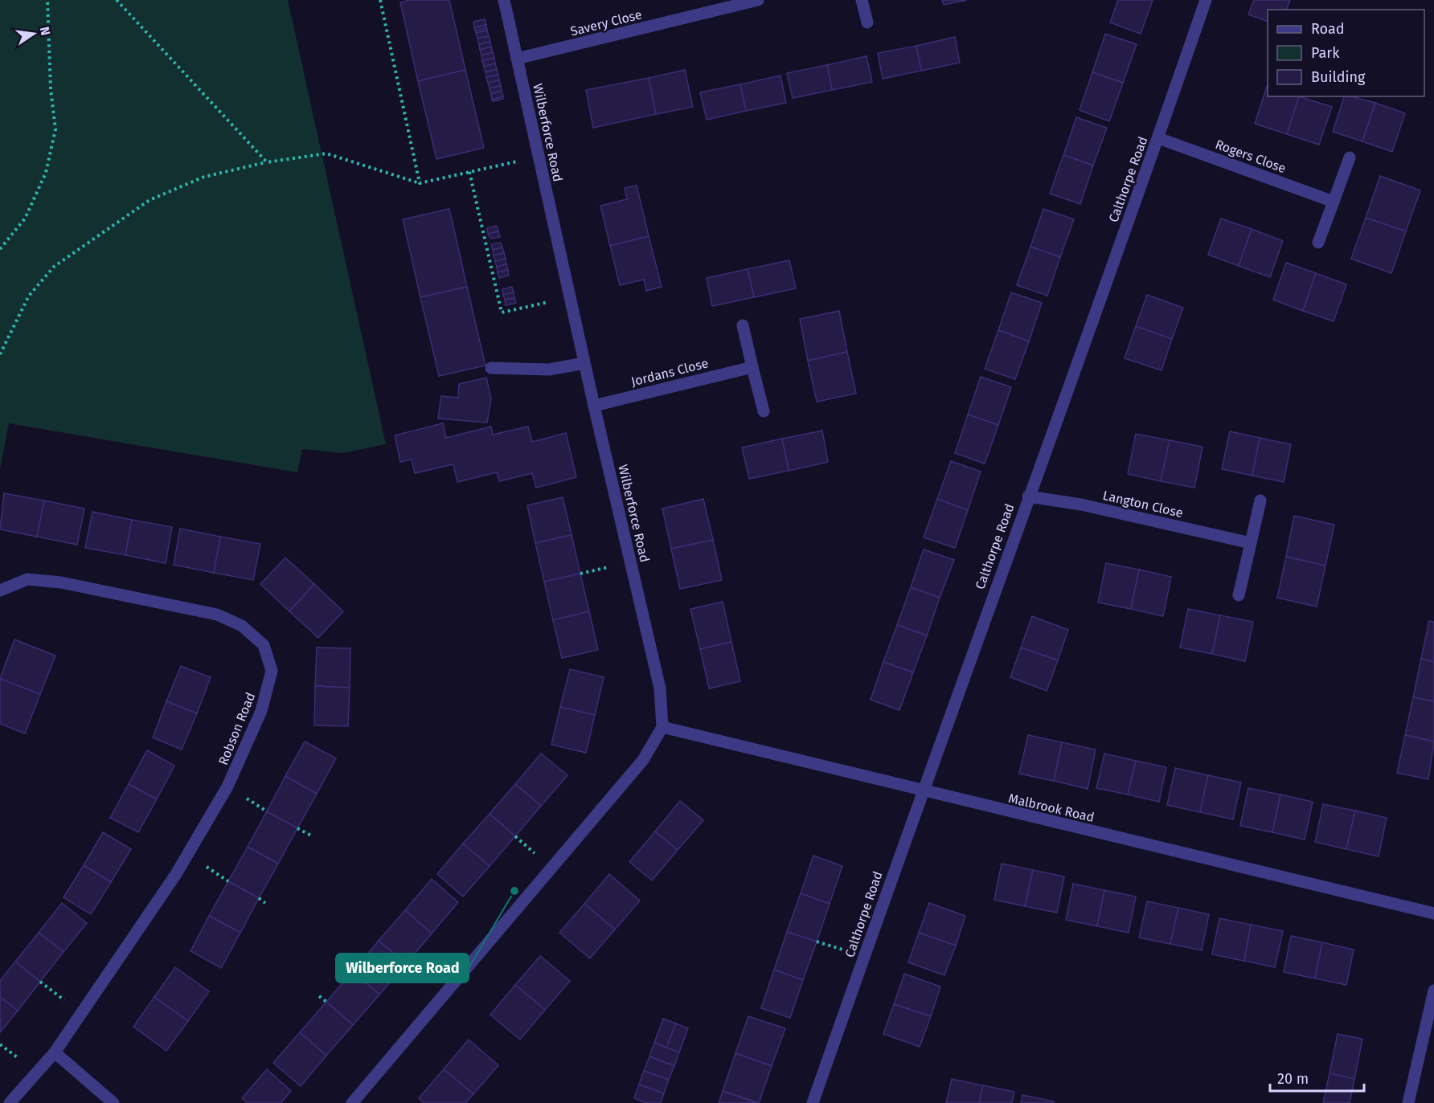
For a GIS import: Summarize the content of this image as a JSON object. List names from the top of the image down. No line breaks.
{"streets":{"street":["Savery Close","Wilberforce Road","Rogers Close","Calthorpe Road","Jordans Close","Langton Close","Robson Road","Malbrook Road"]},"crossings":[["Savery Close","Wilberforce Road"],["Wilberforce Road","Jordans Close"],["Wilberforce Road","Malbrook Road"],["Rogers Close","Calthorpe Road"],["Calthorpe Road","Langton Close"],["Calthorpe Road","Malbrook Road"]],"places":["Wilberforce Road"],"legend":["Road","Park","Building"],"scale_bar":"20 m","north":"right"}
